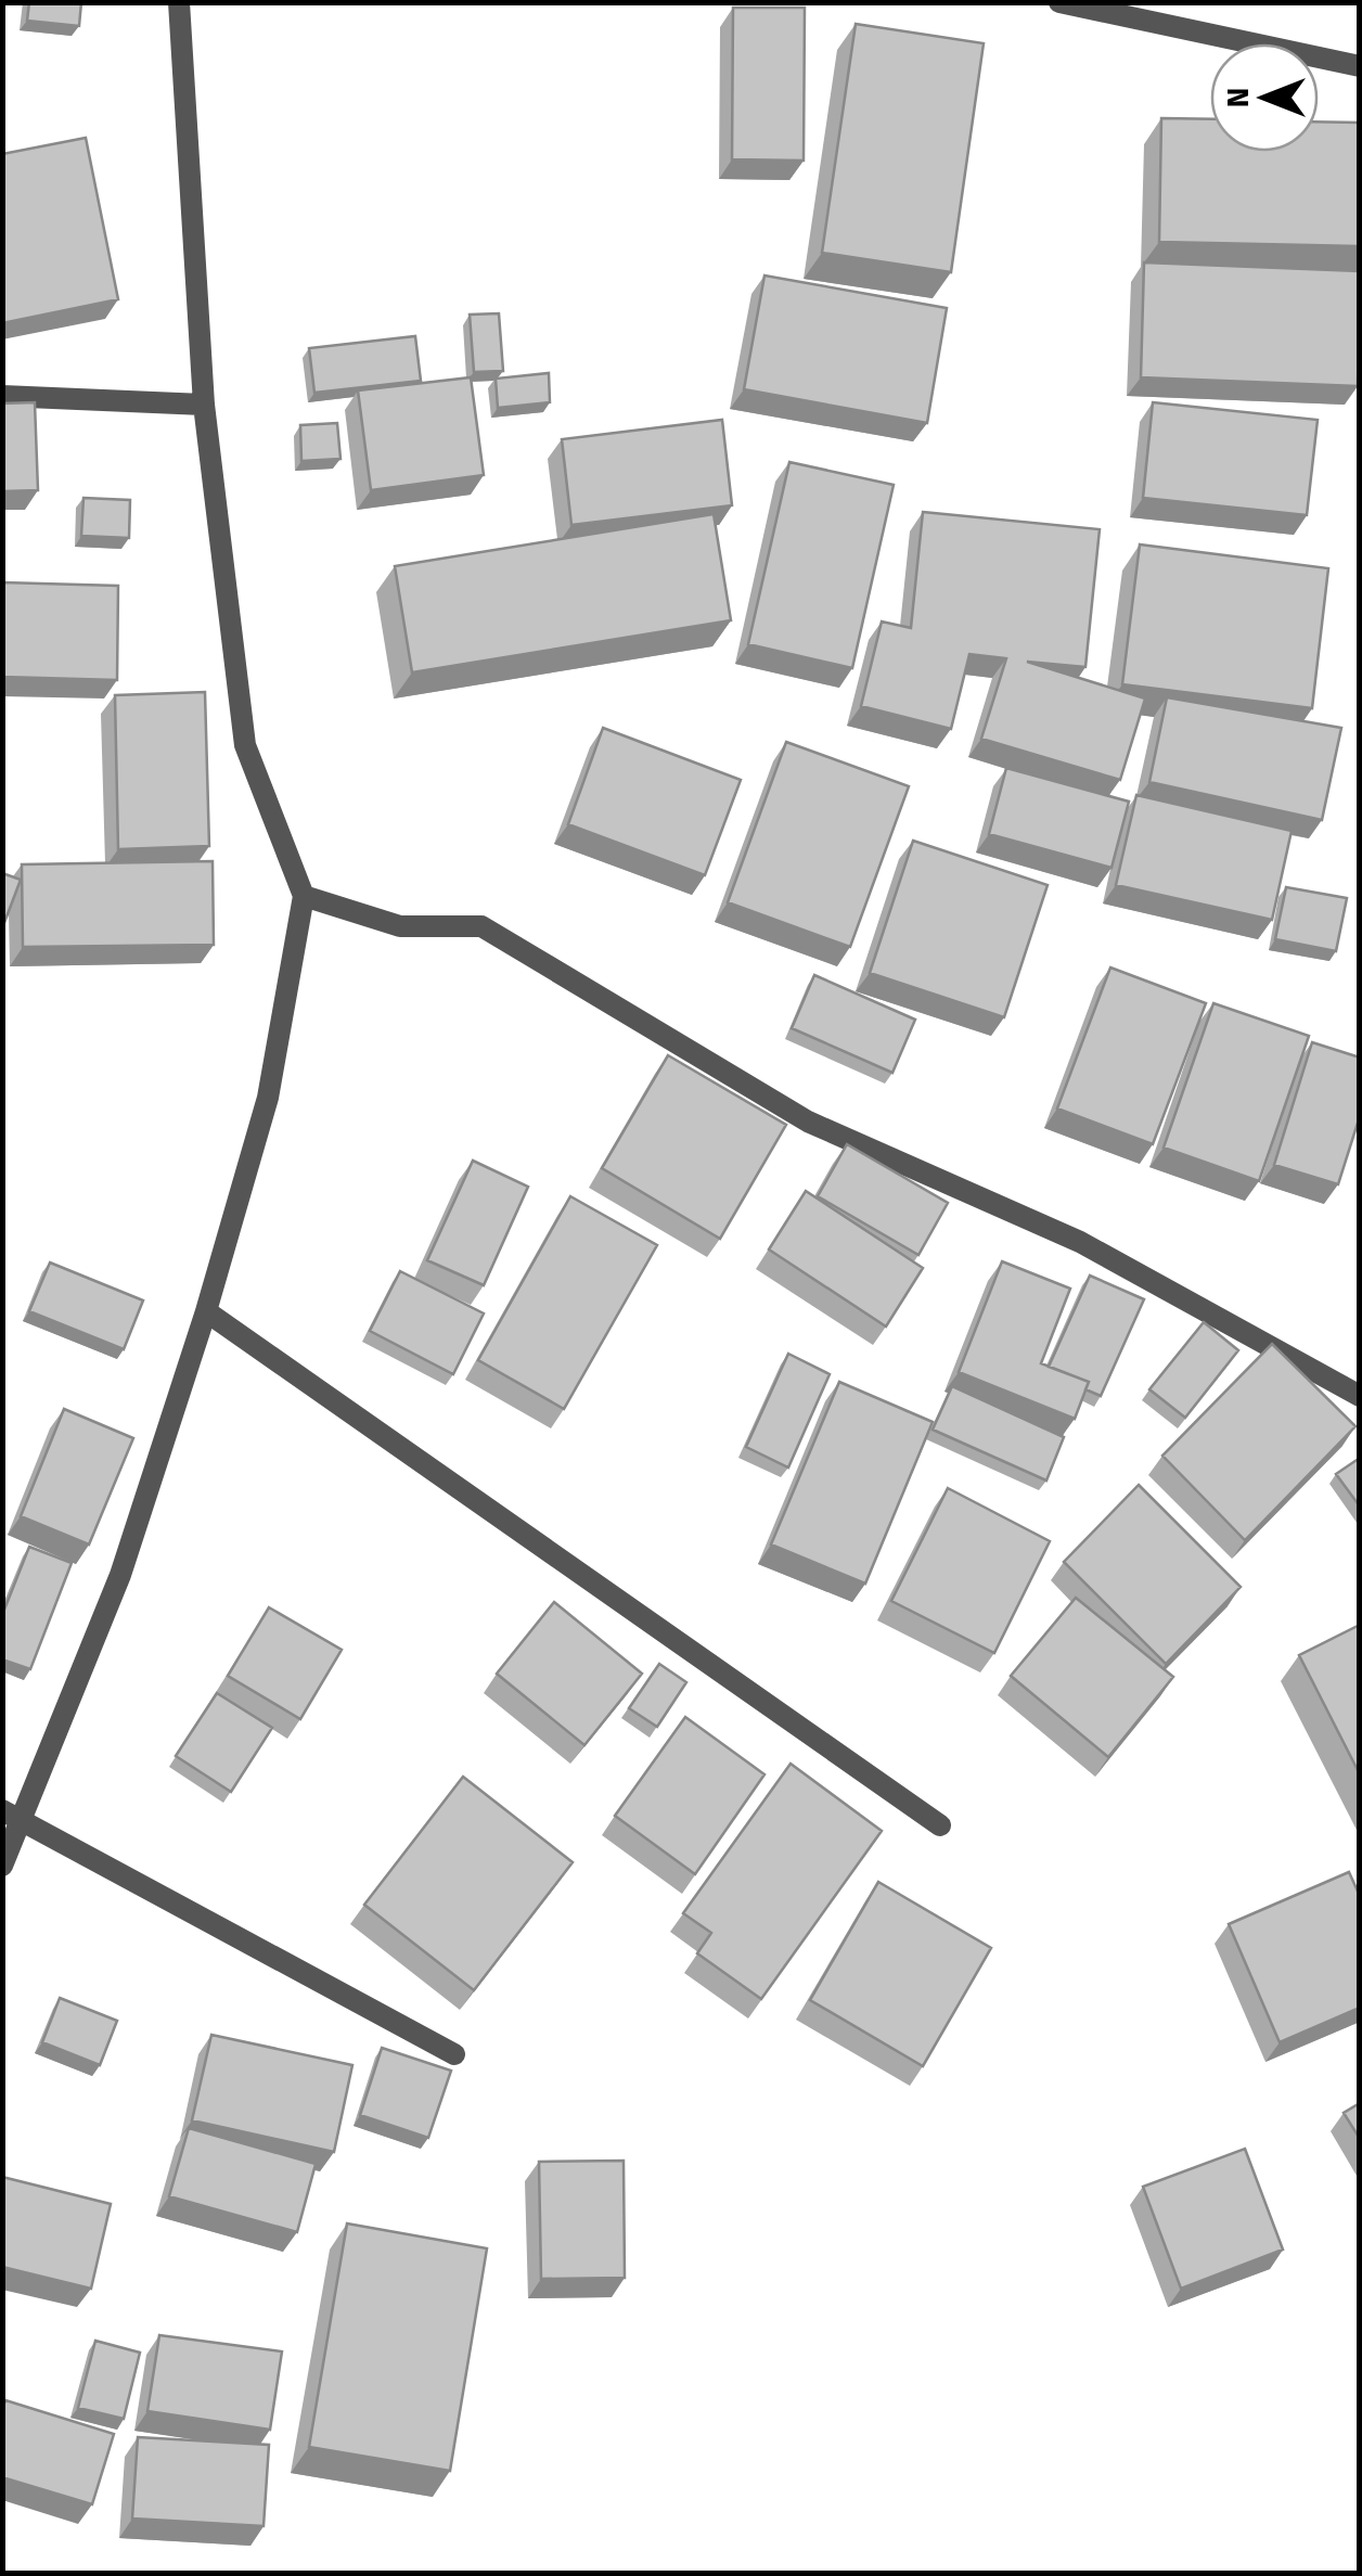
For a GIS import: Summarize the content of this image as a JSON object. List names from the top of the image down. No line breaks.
{"north":"left"}
